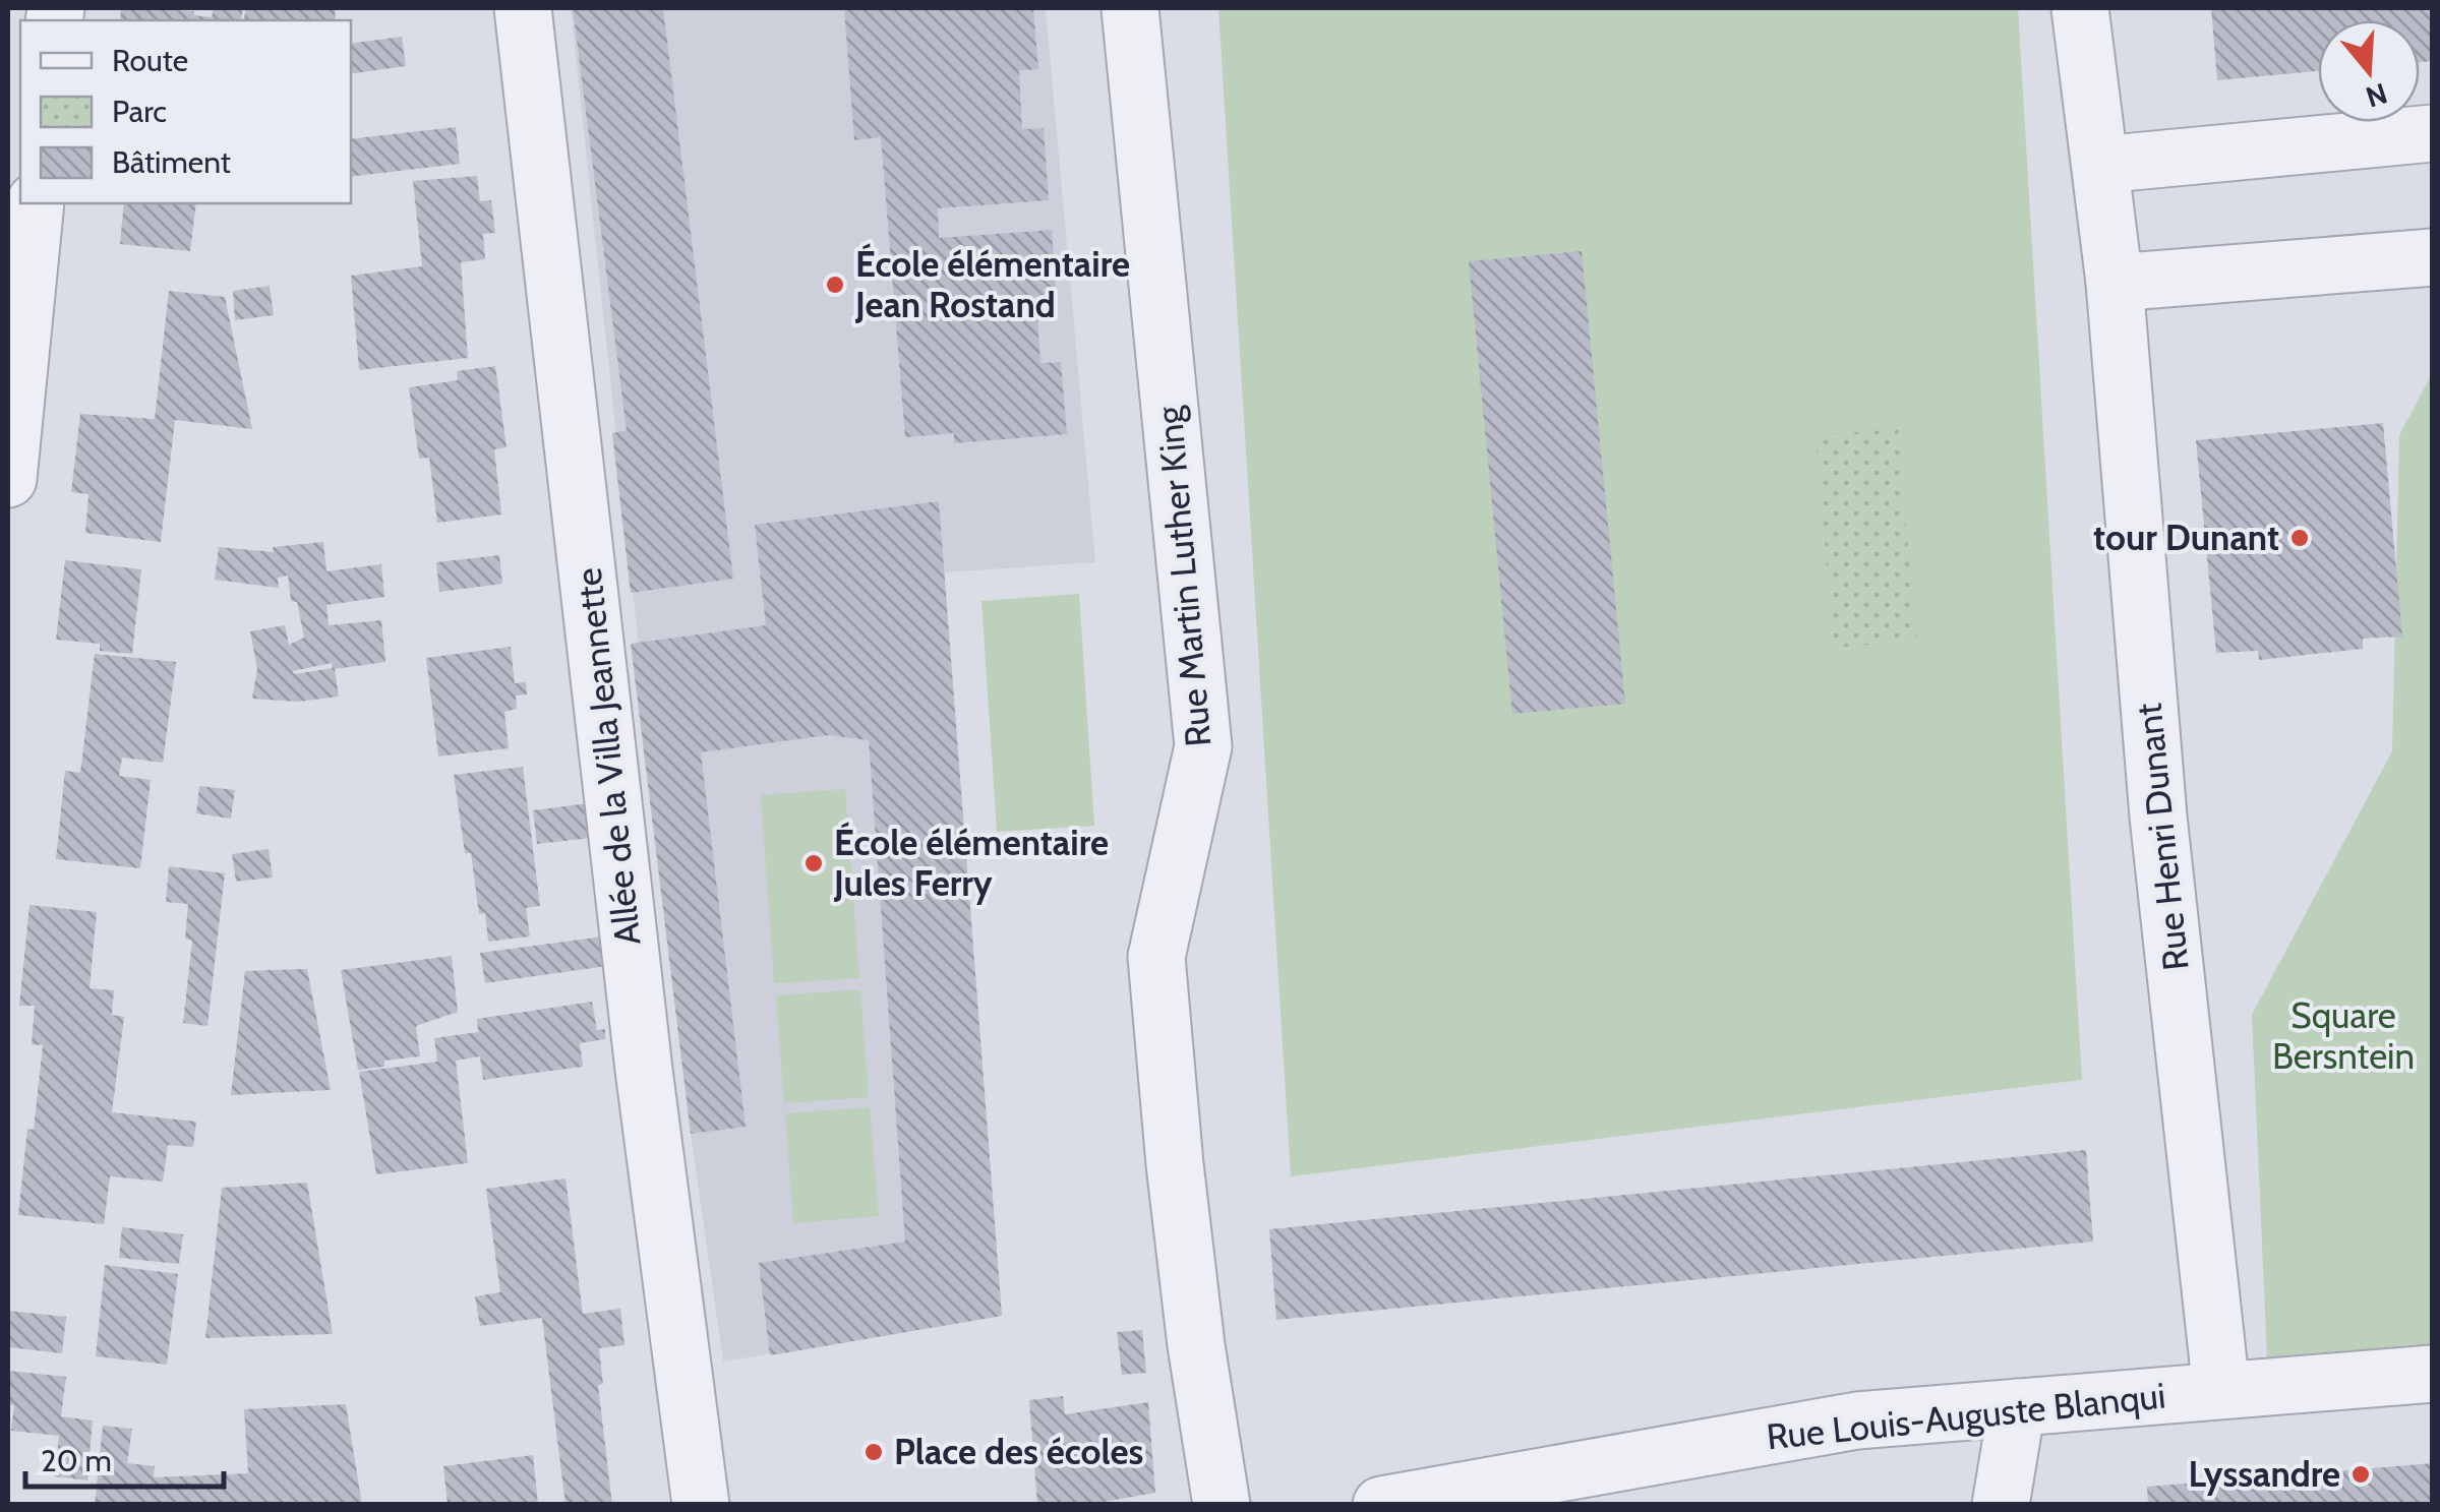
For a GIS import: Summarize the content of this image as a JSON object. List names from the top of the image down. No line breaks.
{"streets":{"street":["Rue Martin Luther King","Allée de la Villa Jeannette","Rue Henri Dunant","Rue Louis-Auguste Blanqui"]},"crossings":[["Rue Henri Dunant","Rue Louis-Auguste Blanqui"]],"parks":["Square Bersntein"],"places":["École élémentaire Jean Rostand","tour Dunant","École élémentaire Jules Ferry","Place des écoles","Lyssandre"],"legend":["Route","Parc","Bâtiment"],"scale_bar":"20 m","north":"bottom"}
